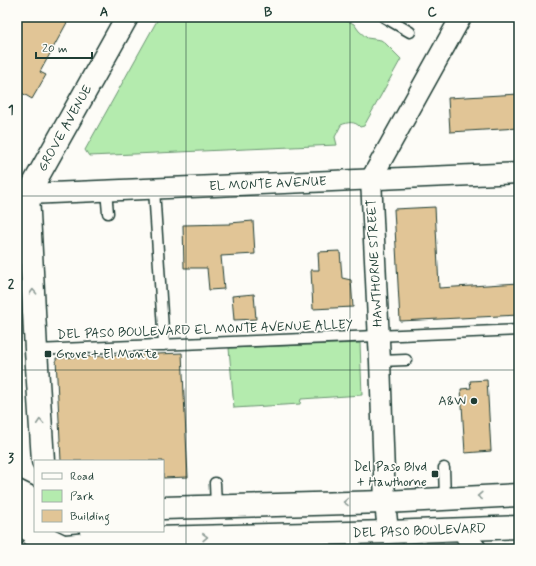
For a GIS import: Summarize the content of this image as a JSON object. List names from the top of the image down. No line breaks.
{"streets":{"main road":["GROVE AVENUE","DEL PASO BOULEVARD"],"street":["EL MONTE AVENUE","HAWTHORNE STREET"],"lane":["DEL PASO BOULEVARD EL MONTE AVENUE ALLEY"]},"crossings":[["GROVE AVENUE","EL MONTE AVENUE"],["EL MONTE AVENUE","HAWTHORNE STREET"],["HAWTHORNE STREET","DEL PASO BOULEVARD EL MONTE AVENUE ALLEY"],["HAWTHORNE STREET","DEL PASO BOULEVARD"]],"places":{"transit":["Grove + El Monte","Del Paso Blvd + Hawthorne"],"other":["A&W"]},"legend":["Road","Park","Building"],"scale_bar":"20 m","grid":{"columns":["A","B","C"],"rows":["1","2","3"]}}
